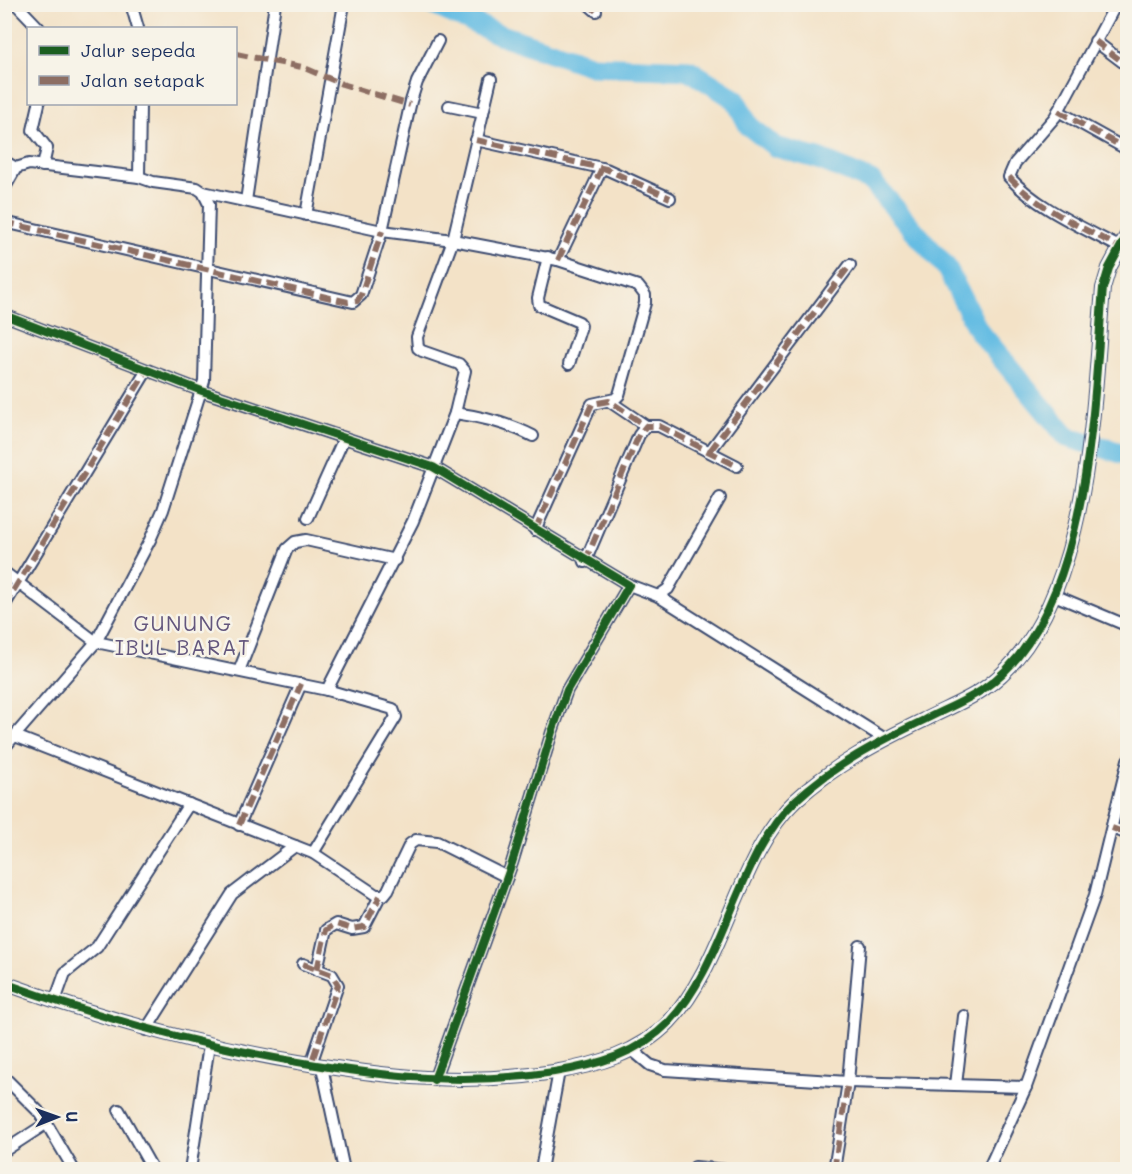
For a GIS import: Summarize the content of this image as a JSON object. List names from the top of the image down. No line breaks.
{"districts":["GUNUNG IBUL BARAT"],"legend":["Jalur sepeda","Jalan setapak"],"north":"right"}
